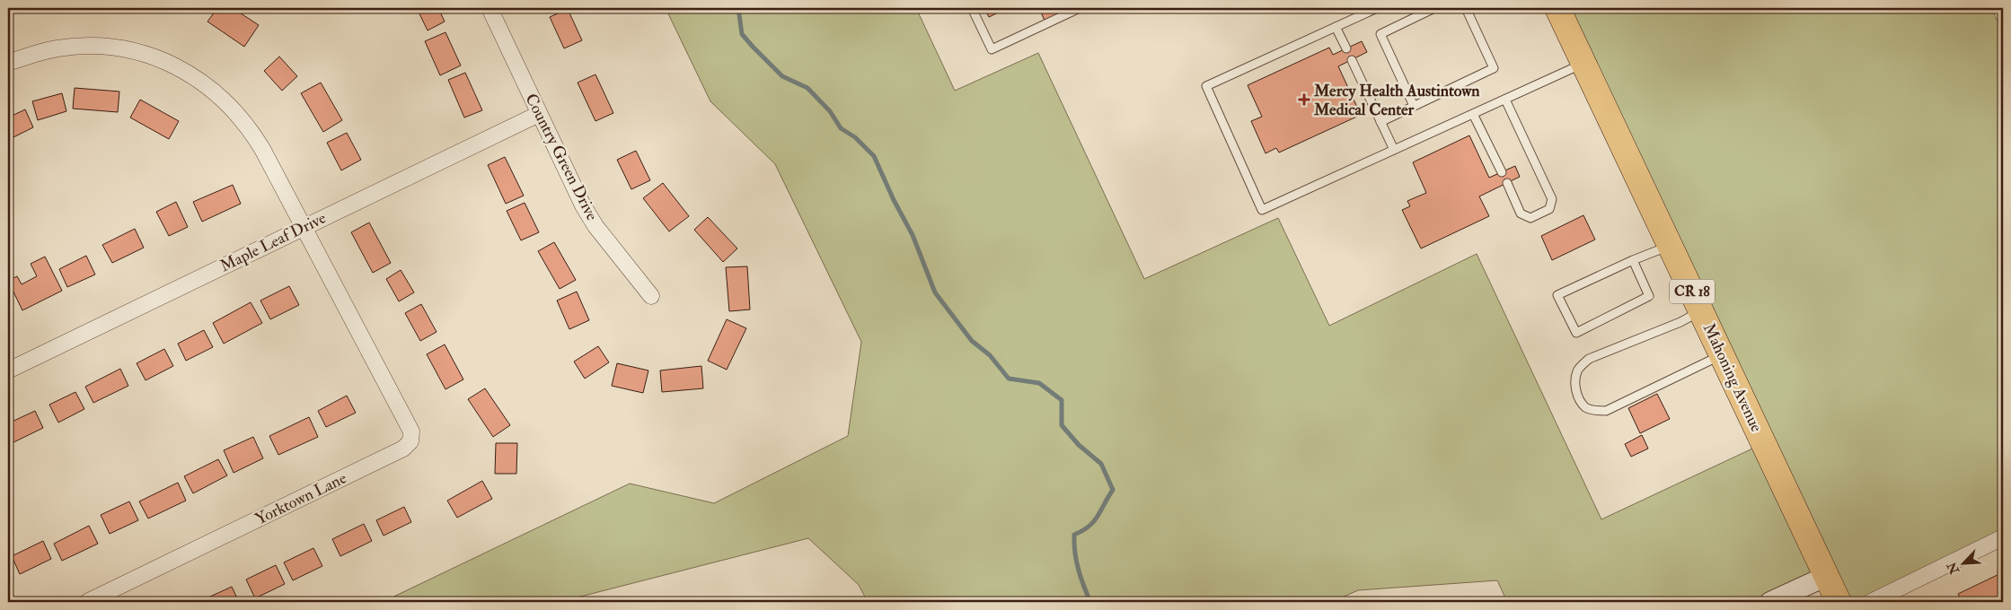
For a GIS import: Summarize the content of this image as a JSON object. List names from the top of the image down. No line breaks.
{"streets":{"main road":["CR 18","Mahoning Avenue"],"street":["Country Green Drive","Maple Leaf Drive","Yorktown Lane"]},"crossings":[["Country Green Drive","Maple Leaf Drive"],["Maple Leaf Drive","Yorktown Lane"]],"places":{"health":["Mercy Health Austintown Medical Center"]},"north":"bottom left"}
